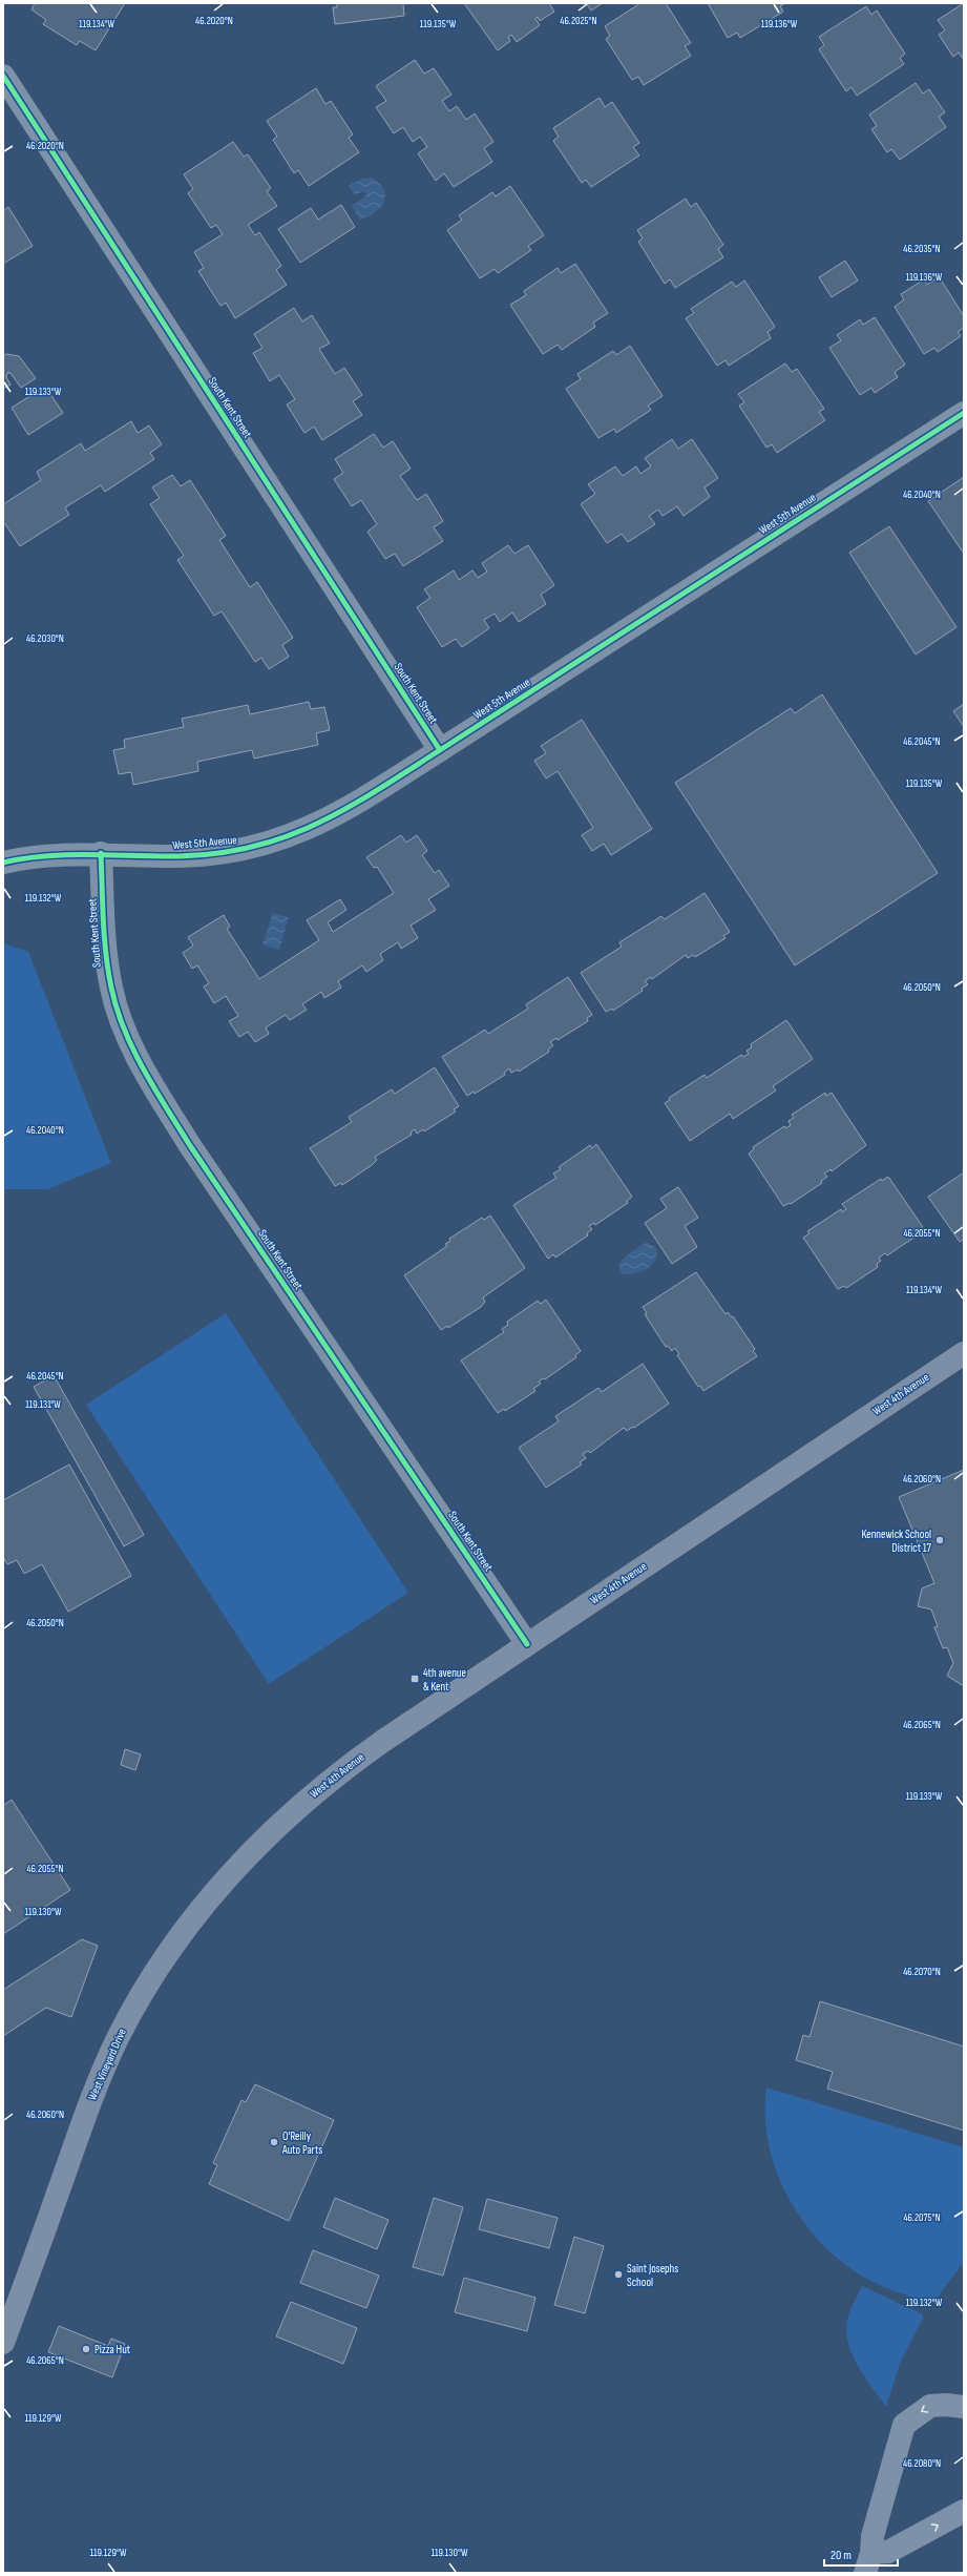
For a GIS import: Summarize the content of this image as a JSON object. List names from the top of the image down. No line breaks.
{"streets":{"main road":["West 4th Avenue","West Vineyard Drive"],"street":["South Kent Street","West 5th Avenue"]},"crossings":[["South Kent Street","West 5th Avenue"],["South Kent Street","West 4th Avenue"],["West 4th Avenue","West Vineyard Drive"]],"places":{"other":["Kennewick School District 17","O'Reilly Auto Parts","Saint Josephs School","Pizza Hut"],"transit":["4th avenue & Kent"]},"scale_bar":"20 m","coordinates":["46.2020°N","46.2025°N","119.134°W","119.136°W","119.135°W","46.2035°N","119.133°W","46.2040°N","46.2030°N","46.2045°N","119.132°W","46.2050°N","46.2055°N","119.131°W","46.2060°N","46.2065°N","119.130°W","46.2070°N","46.2075°N","119.129°W","46.2080°N"]}
